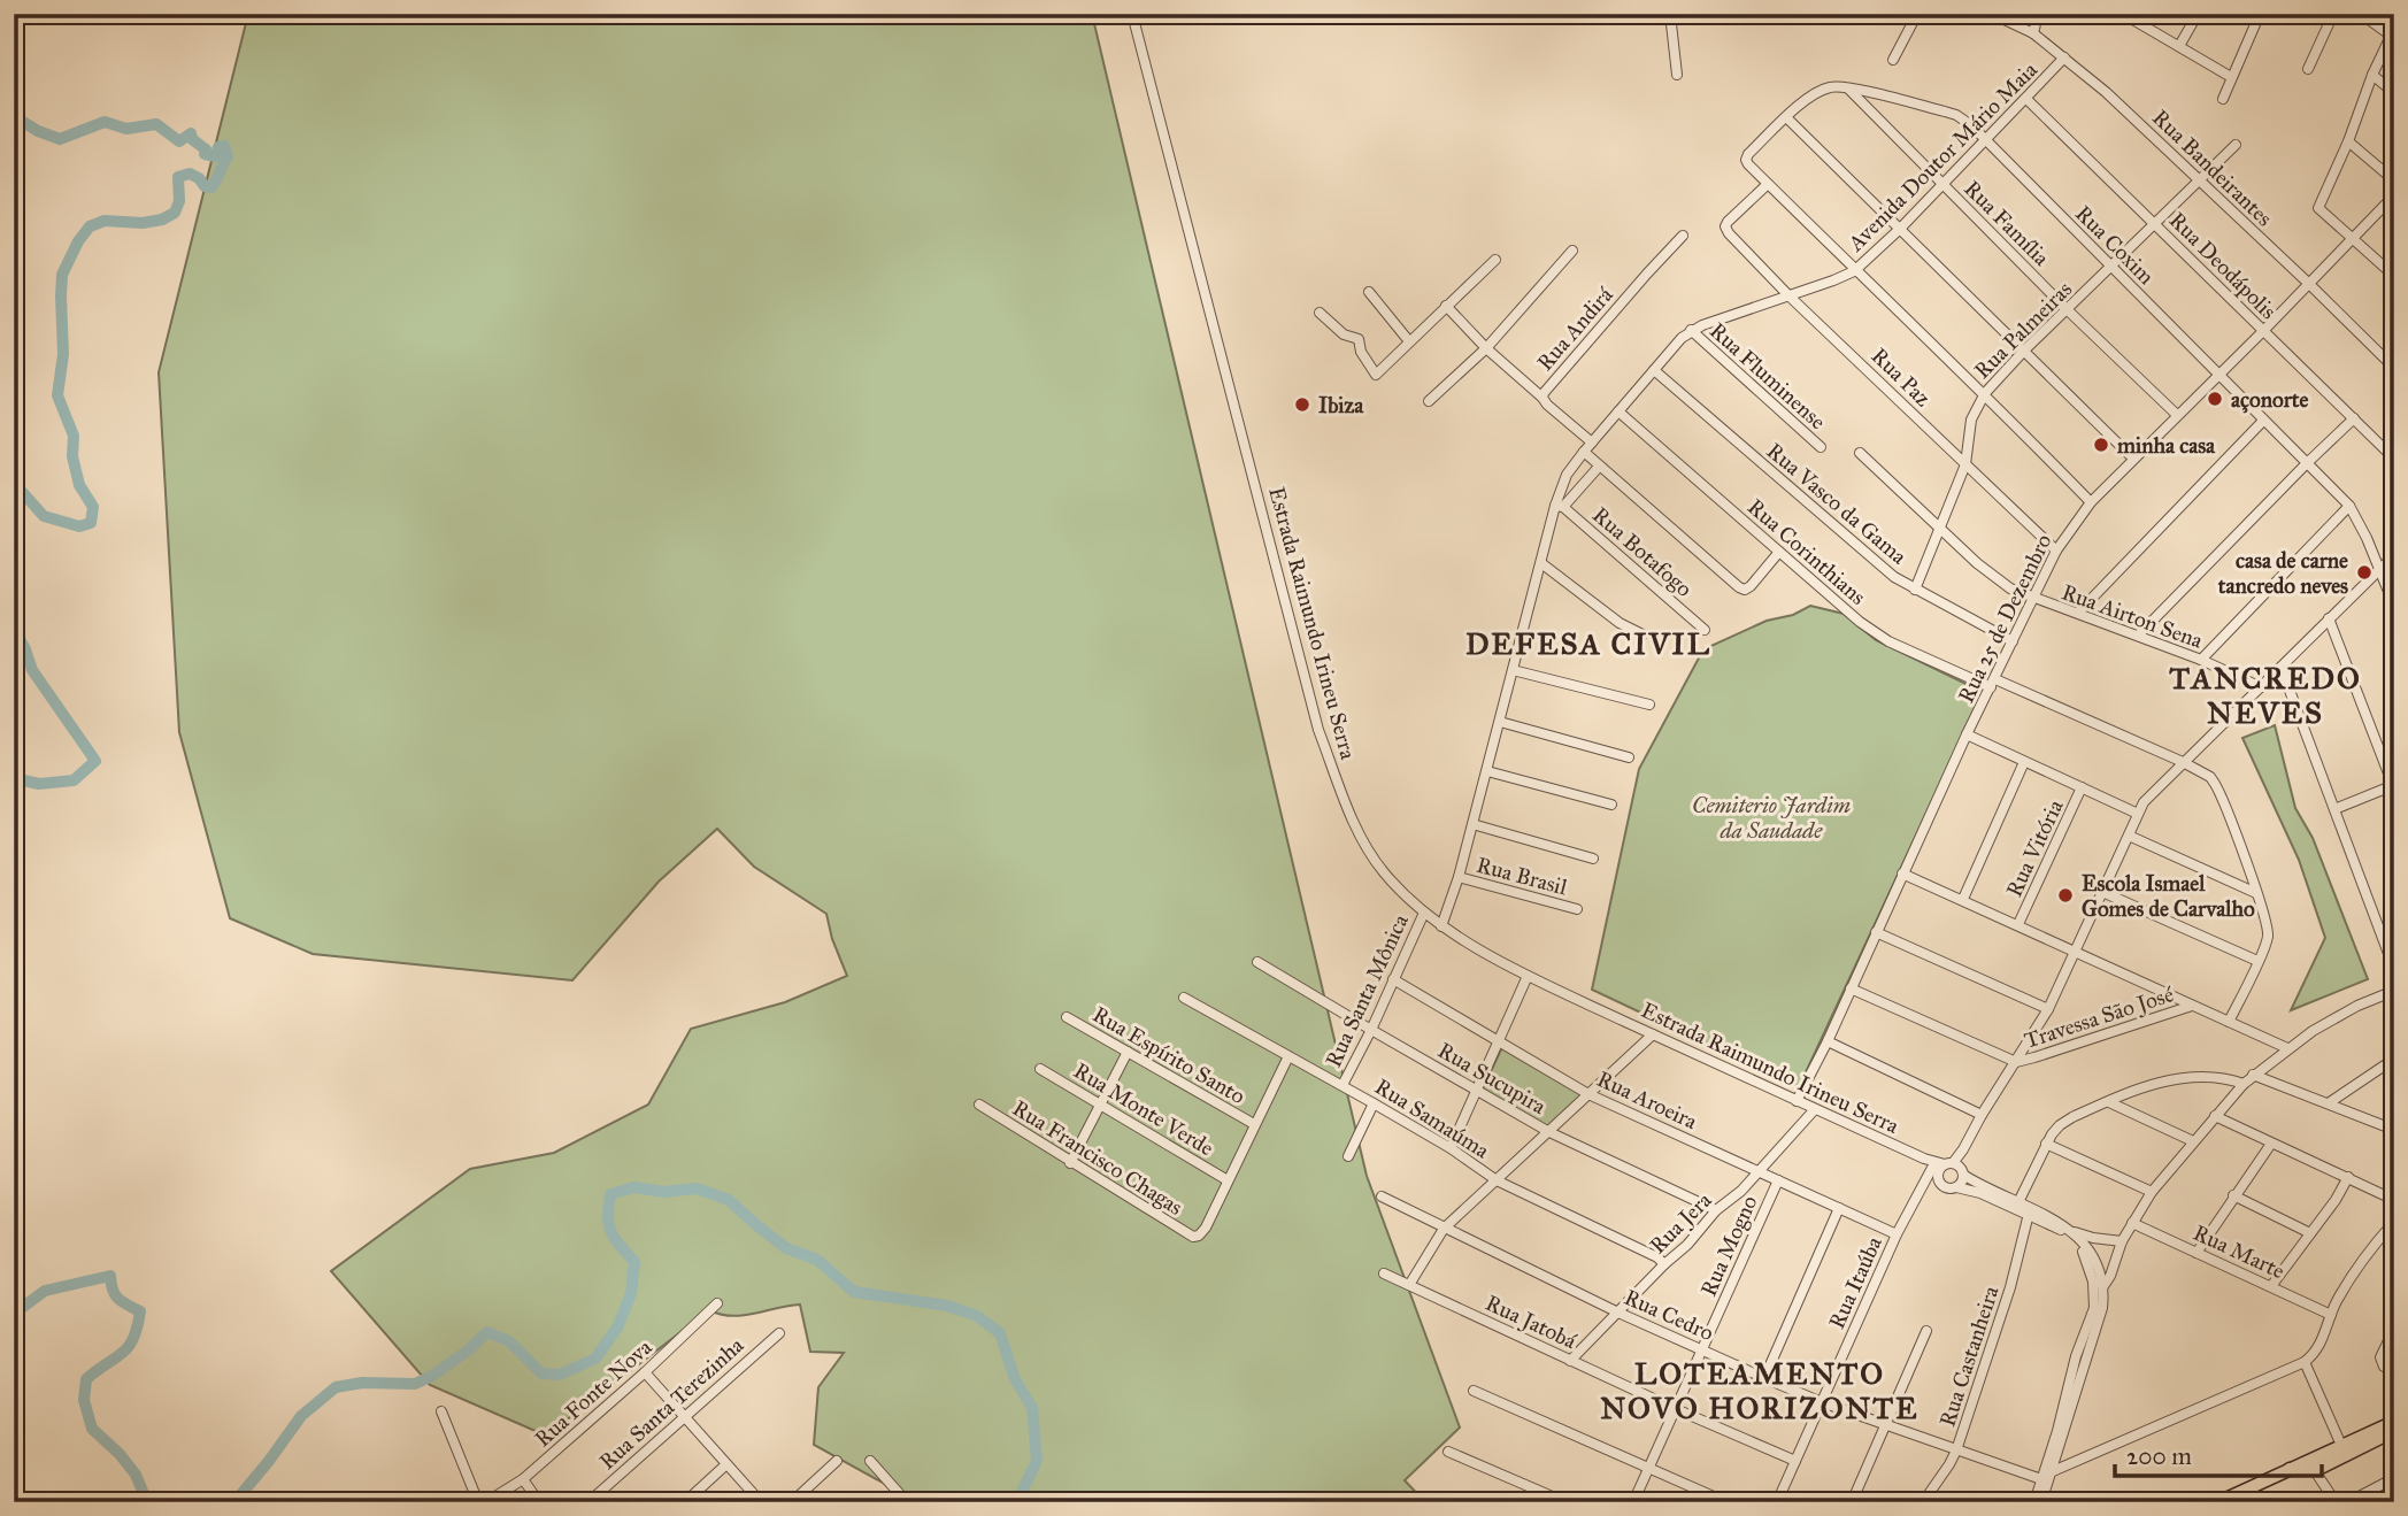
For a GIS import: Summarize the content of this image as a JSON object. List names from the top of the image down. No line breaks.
{"streets":{"street":["Avenida Doutor Mário Maia","Rua Bandeirantes","Rua Família","Rua Coxim","Rua Deodápolis","Rua Andirá","Rua Palmeiras","Rua Fluminense","Rua Paz","Rua Vasco da Gama","Rua Botafogo","Rua Corinthians","Rua Airton Sena","Rua 25 de Dezembro","Estrada Raimundo Irineu Serra","Rua Vitória","Rua Brasil","Rua Santa Mônica","Travessa São José","Rua Espírito Santo","Rua Sucupira","Rua Aroeira","Rua Monte Verde","Rua Samaúma","Rua Francisco Chagas","Rua Jera","Rua Mogno","Rua Marte","Rua Itaúba","Rua Cedro","Rua Jatobá","Rua Castanheira","Rua Fonte Nova","Rua Santa Terezinha"]},"crossings":[["Avenida Doutor Mário Maia","Rua Bandeirantes"],["Avenida Doutor Mário Maia","Rua Família"],["Avenida Doutor Mário Maia","Rua Coxim"],["Avenida Doutor Mário Maia","Rua Deodápolis"],["Avenida Doutor Mário Maia","Rua Andirá"],["Avenida Doutor Mário Maia","Rua Fluminense"],["Avenida Doutor Mário Maia","Rua Paz"],["Avenida Doutor Mário Maia","Rua Vasco da Gama"],["Avenida Doutor Mário Maia","Rua Botafogo"],["Avenida Doutor Mário Maia","Rua Corinthians"],["Avenida Doutor Mário Maia","Estrada Raimundo Irineu Serra"],["Avenida Doutor Mário Maia","Rua Brasil"],["Rua Bandeirantes","Rua Palmeiras"],["Rua Bandeirantes","Rua 25 de Dezembro"],["Rua Família","Rua Coxim"],["Rua Família","Rua Palmeiras"],["Rua Família","Rua 25 de Dezembro"],["Rua Coxim","Rua Palmeiras"],["Rua Coxim","Rua 25 de Dezembro"],["Rua Deodápolis","Rua Palmeiras"],["Rua Deodápolis","Rua 25 de Dezembro"],["Rua Palmeiras","Rua Paz"],["Rua Palmeiras","Rua Vasco da Gama"],["Rua Palmeiras","Rua Airton Sena"],["Rua Paz","Rua 25 de Dezembro"],["Rua Vasco da Gama","Rua 25 de Dezembro"],["Rua Corinthians","Rua 25 de Dezembro"],["Rua Airton Sena","Rua 25 de Dezembro"],["Rua 25 de Dezembro","Estrada Raimundo Irineu Serra"],["Estrada Raimundo Irineu Serra","Rua Santa Mônica"],["Estrada Raimundo Irineu Serra","Rua Jera"],["Estrada Raimundo Irineu Serra","Rua Itaúba"],["Rua Santa Mônica","Rua Sucupira"],["Rua Santa Mônica","Rua Aroeira"],["Rua Santa Mônica","Rua Samaúma"],["Rua Sucupira","Rua Jera"],["Rua Aroeira","Rua Jera"],["Rua Aroeira","Rua Mogno"],["Rua Aroeira","Rua Itaúba"],["Rua Monte Verde","Rua Francisco Chagas"],["Rua Samaúma","Rua Jera"],["Rua Jera","Rua Cedro"],["Rua Jera","Rua Jatobá"],["Rua Mogno","Rua Cedro"],["Rua Mogno","Rua Jatobá"],["Rua Itaúba","Rua Cedro"],["Rua Itaúba","Rua Jatobá"],["Rua Cedro","Rua Castanheira"]],"districts":["DEFESA CIVIL","TANCREDO NEVES","LOTEAMENTO NOVO HORIZONTE"],"parks":["Cemiterio Jardim da Saudade"],"places":["açonorte","Ibiza","minha casa","casa de carne tancredo neves","Escola Ismael Gomes de Carvalho"],"scale_bar":"200 m"}
